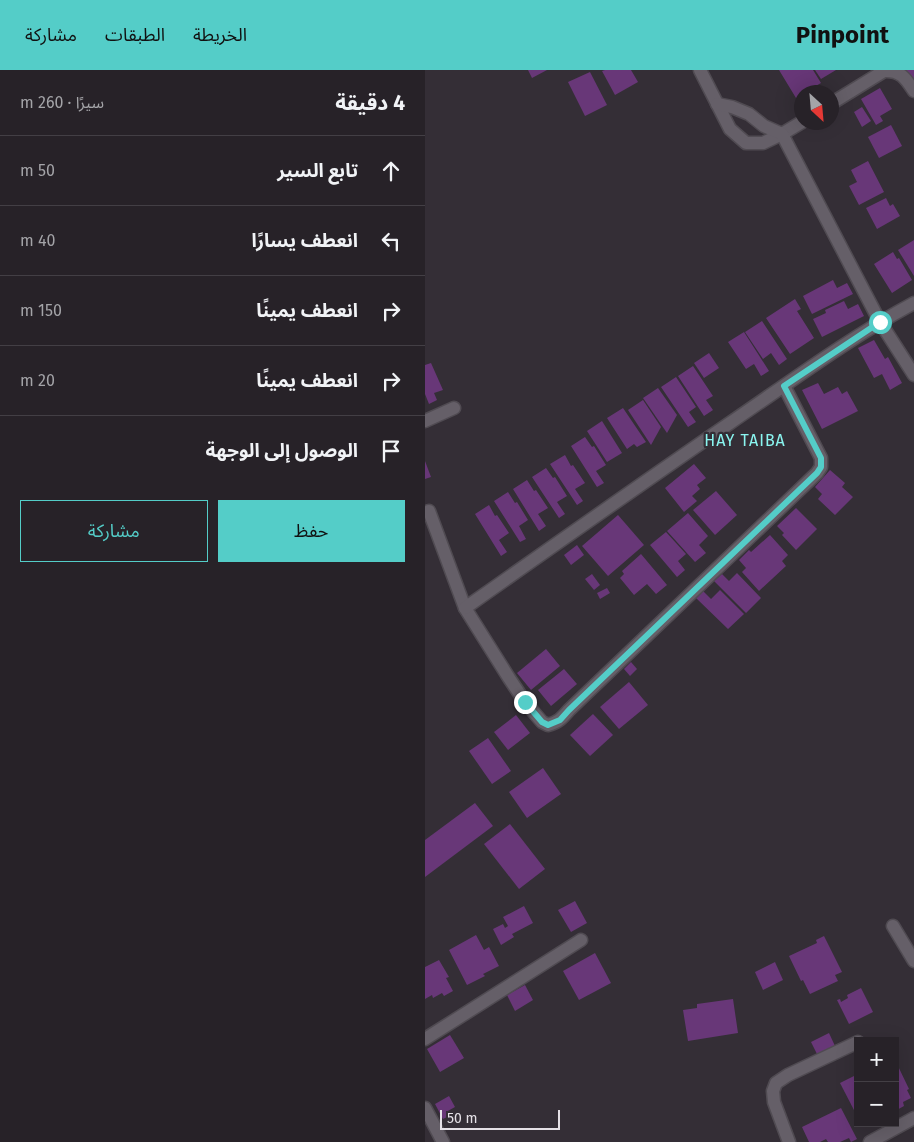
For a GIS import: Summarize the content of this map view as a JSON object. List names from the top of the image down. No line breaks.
{"districts":["HAY TAIBA"],"scale_bar":"50 m","north":"bottom right","page":{"header":"Pinpoint","nav":["الخريطة","الطبقات","مشاركة"],"heading":["4 دقيقة","سيرًا · 260 m"],"list":[["تابع السير","50 m"],["انعطف يسارًا","40 m"],["انعطف يمينًا","150 m"],["انعطف يمينًا","20 m"],"الوصول إلى الوجهة"],"buttons":["حفظ","مشاركة"],"map_buttons":["+","−"],"scale":"50 m"}}
